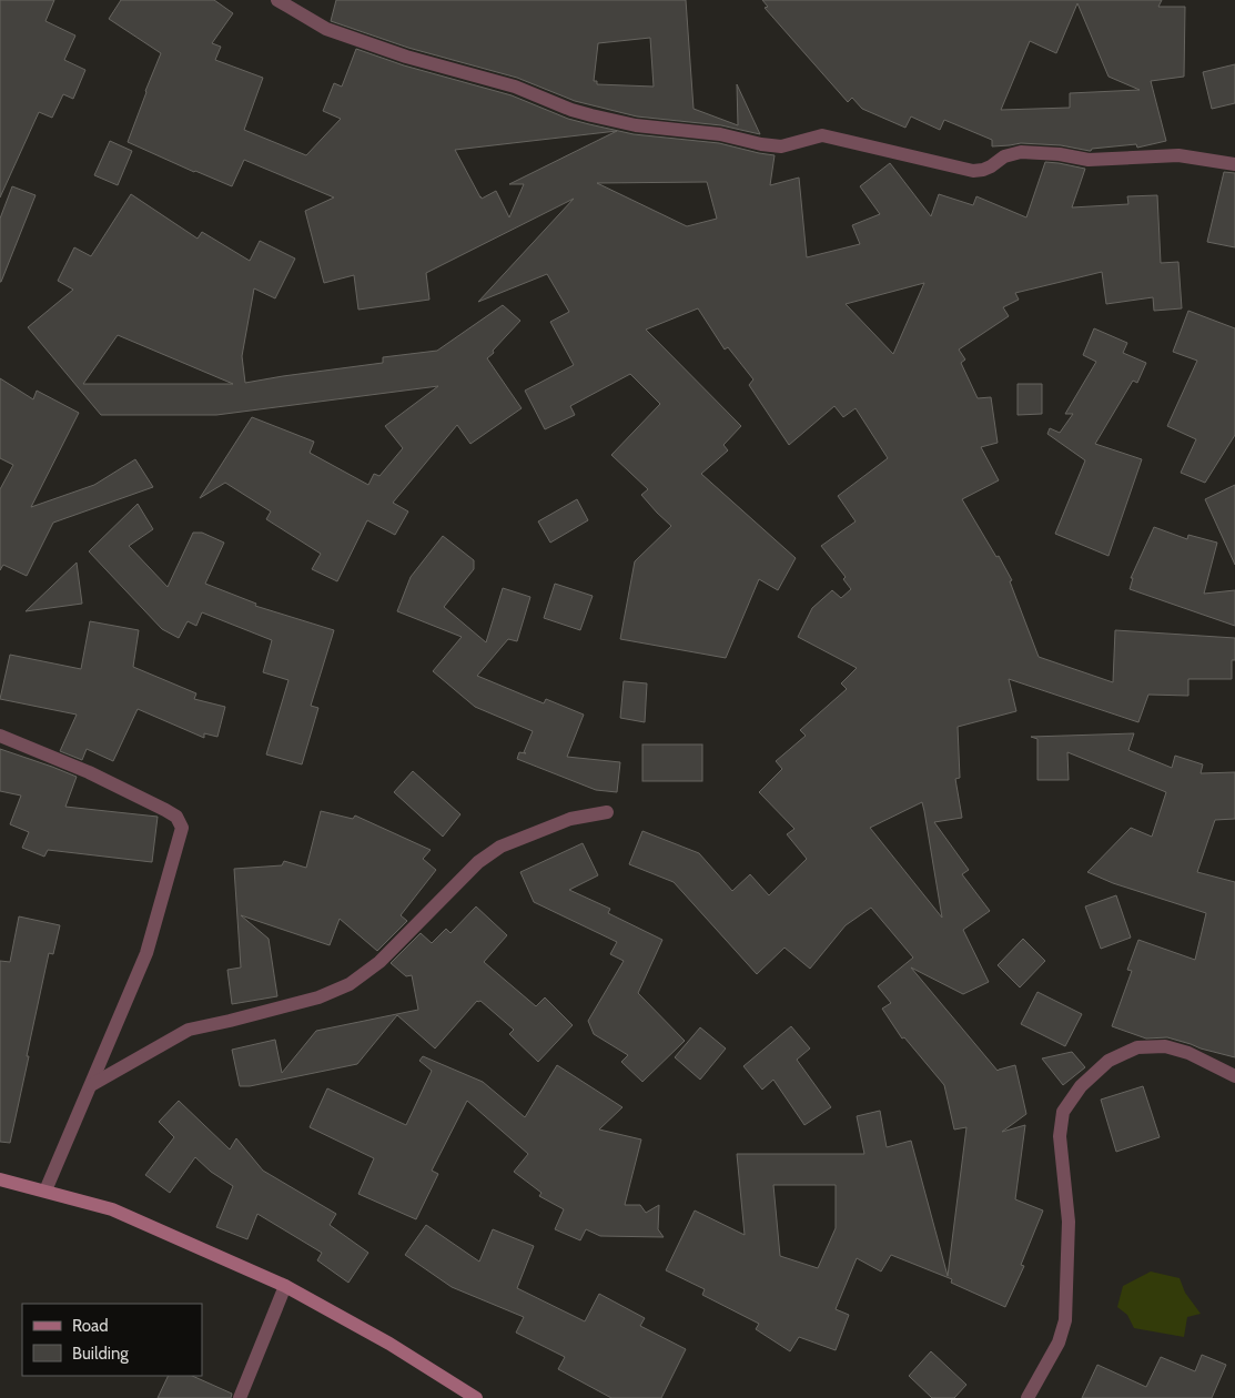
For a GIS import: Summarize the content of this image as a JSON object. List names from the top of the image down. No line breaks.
{"legend":["Road","Building"]}
